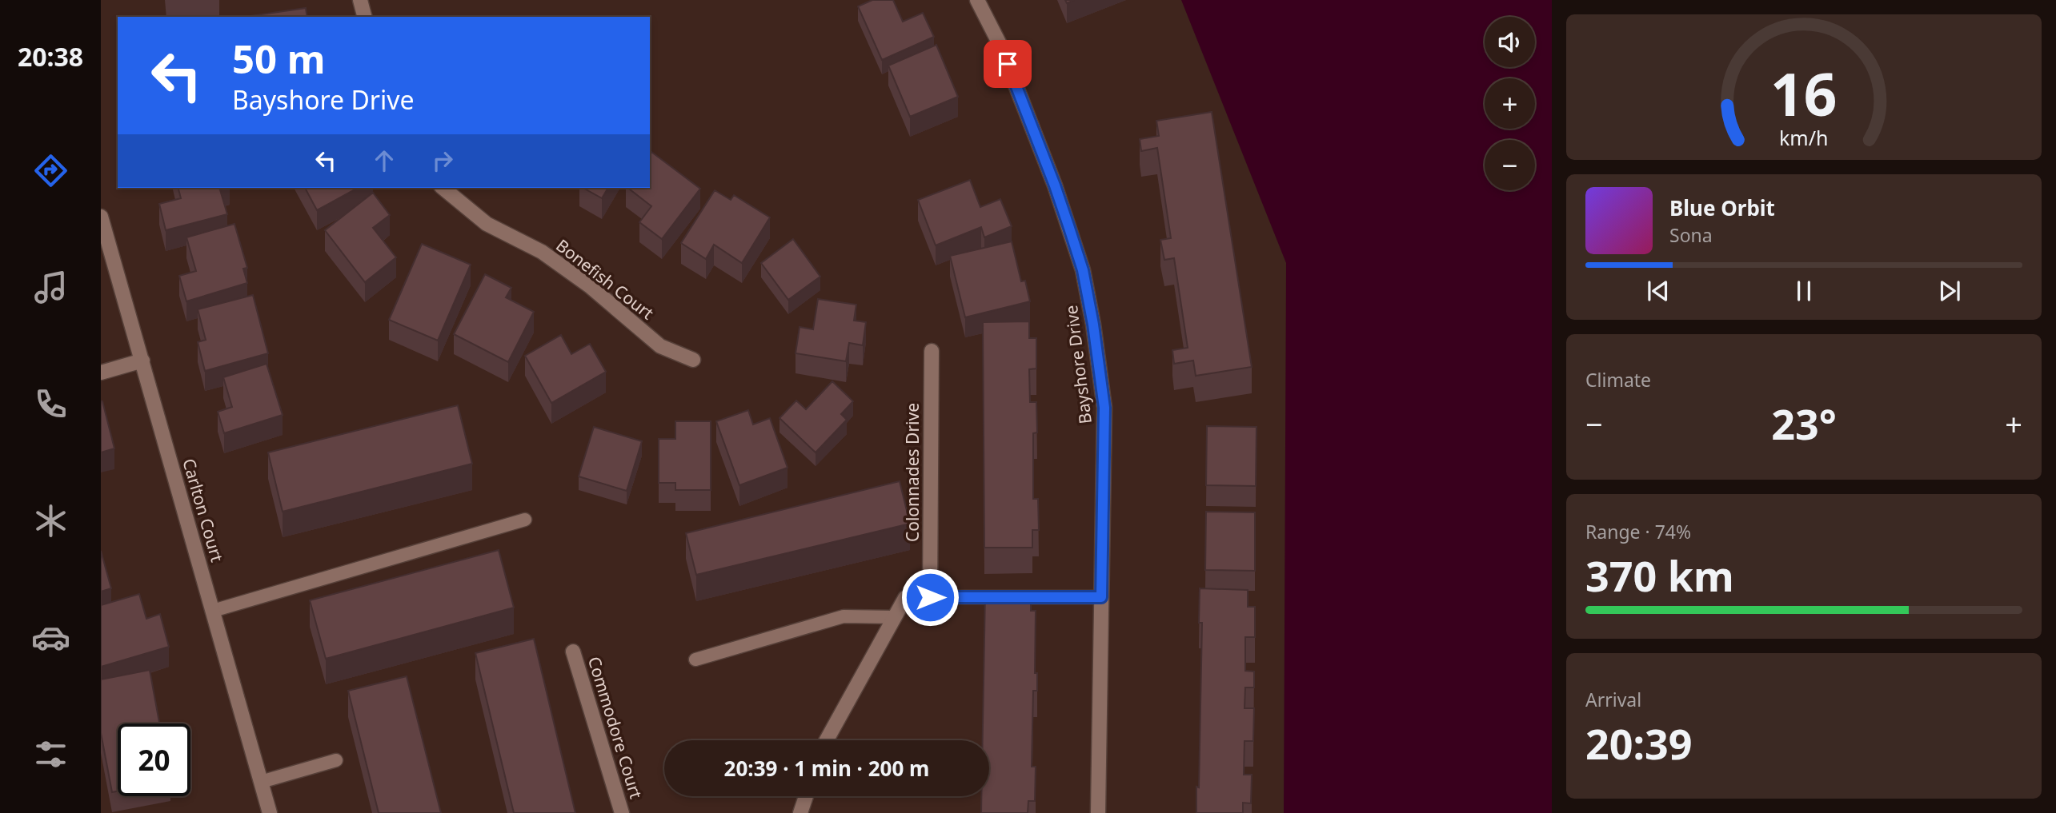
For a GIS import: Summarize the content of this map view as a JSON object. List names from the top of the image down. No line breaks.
{"streets":{"street":["Bonefish Court","Bayshore Drive","Colonnades Drive","Carlton Court","Commodore Court"]},"page":{"tabs":"20:38","map_buttons":["+","−"],"turn":["50 m","Bayshore Drive"],"song":["Blue Orbit","Sona"],"tile":["Climate",["Range · 74%","370 km"],["Arrival","20:39"]],"heat":["−","23°","+"],"limit":"20","trip":"20:39 · 1 min · 200 m","gauge":["16","km/h"]}}
